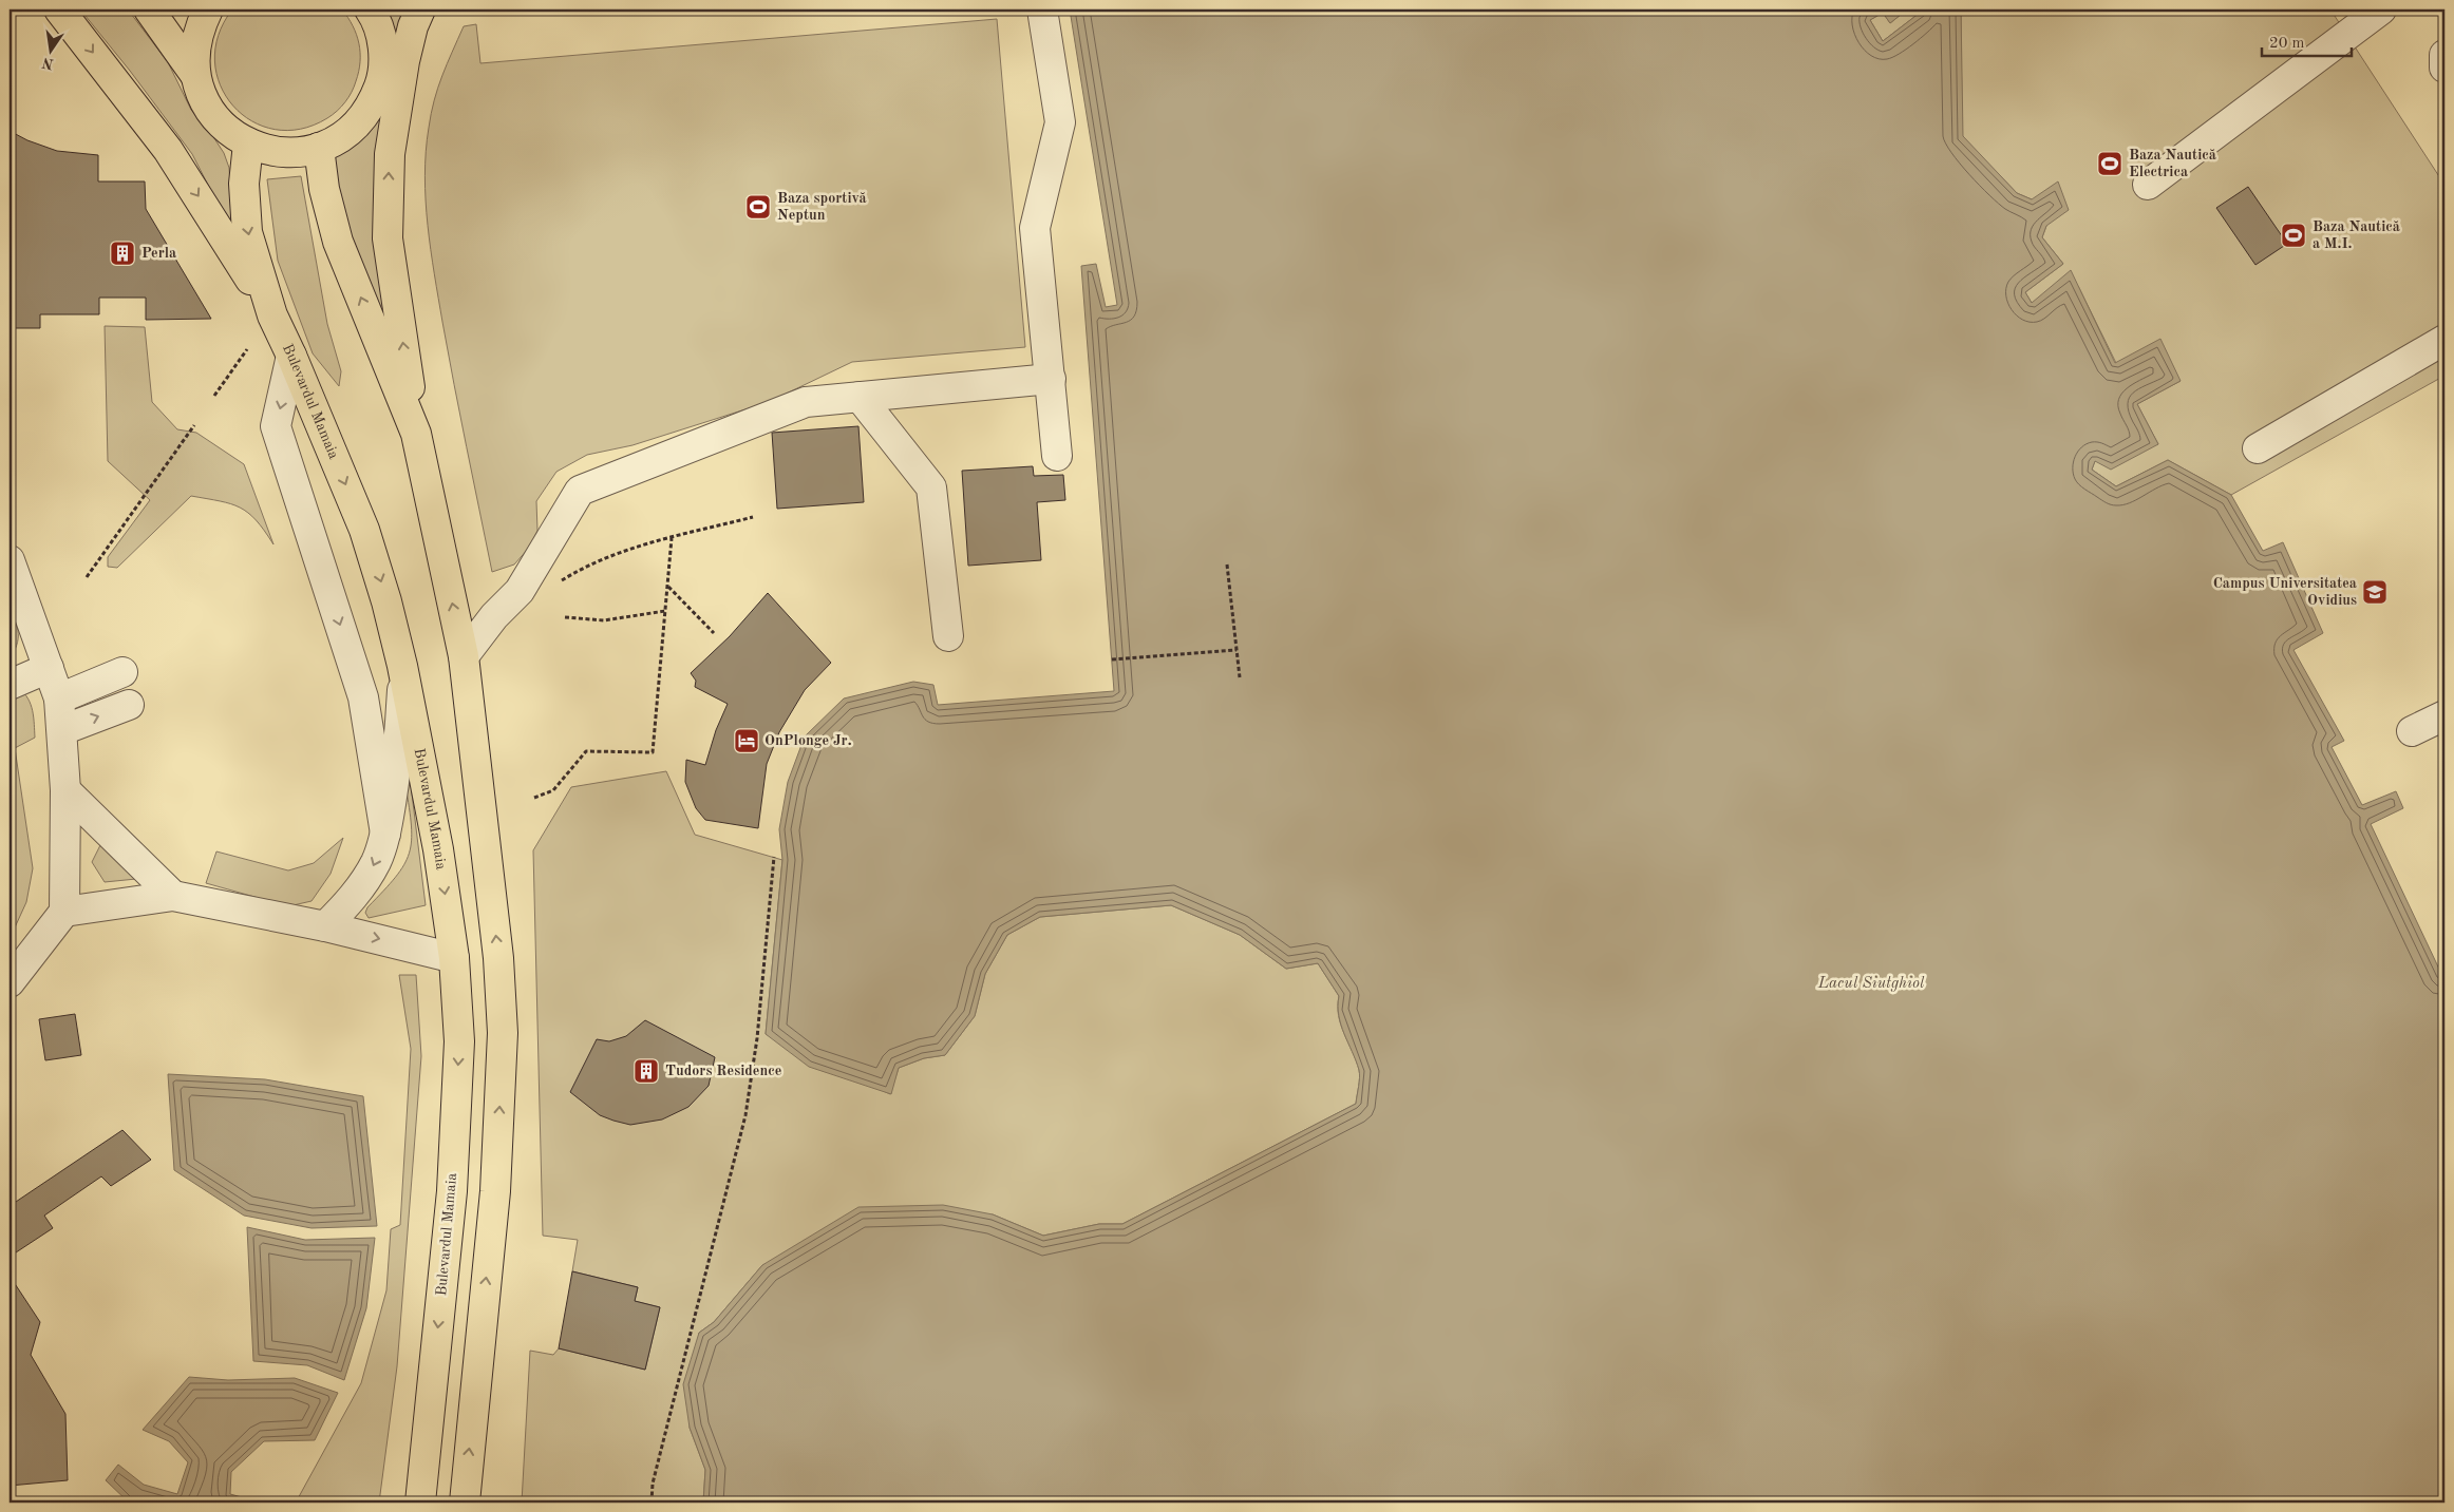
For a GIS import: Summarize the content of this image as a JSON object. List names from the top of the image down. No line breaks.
{"streets":{"main road":["Bulevardul Mamaia"]},"water":["Lacul Siutghiol"],"places":{"sports":["Baza Nautică Electrica","Baza sportivă Neptun","Baza Nautică a M.I."],"building":["Perla","Tudors Residence"],"school or university":["Campus Universitatea Ovidius"],"hotel":["OnPlonge Jr."]},"scale_bar":"20 m","north":"bottom"}
